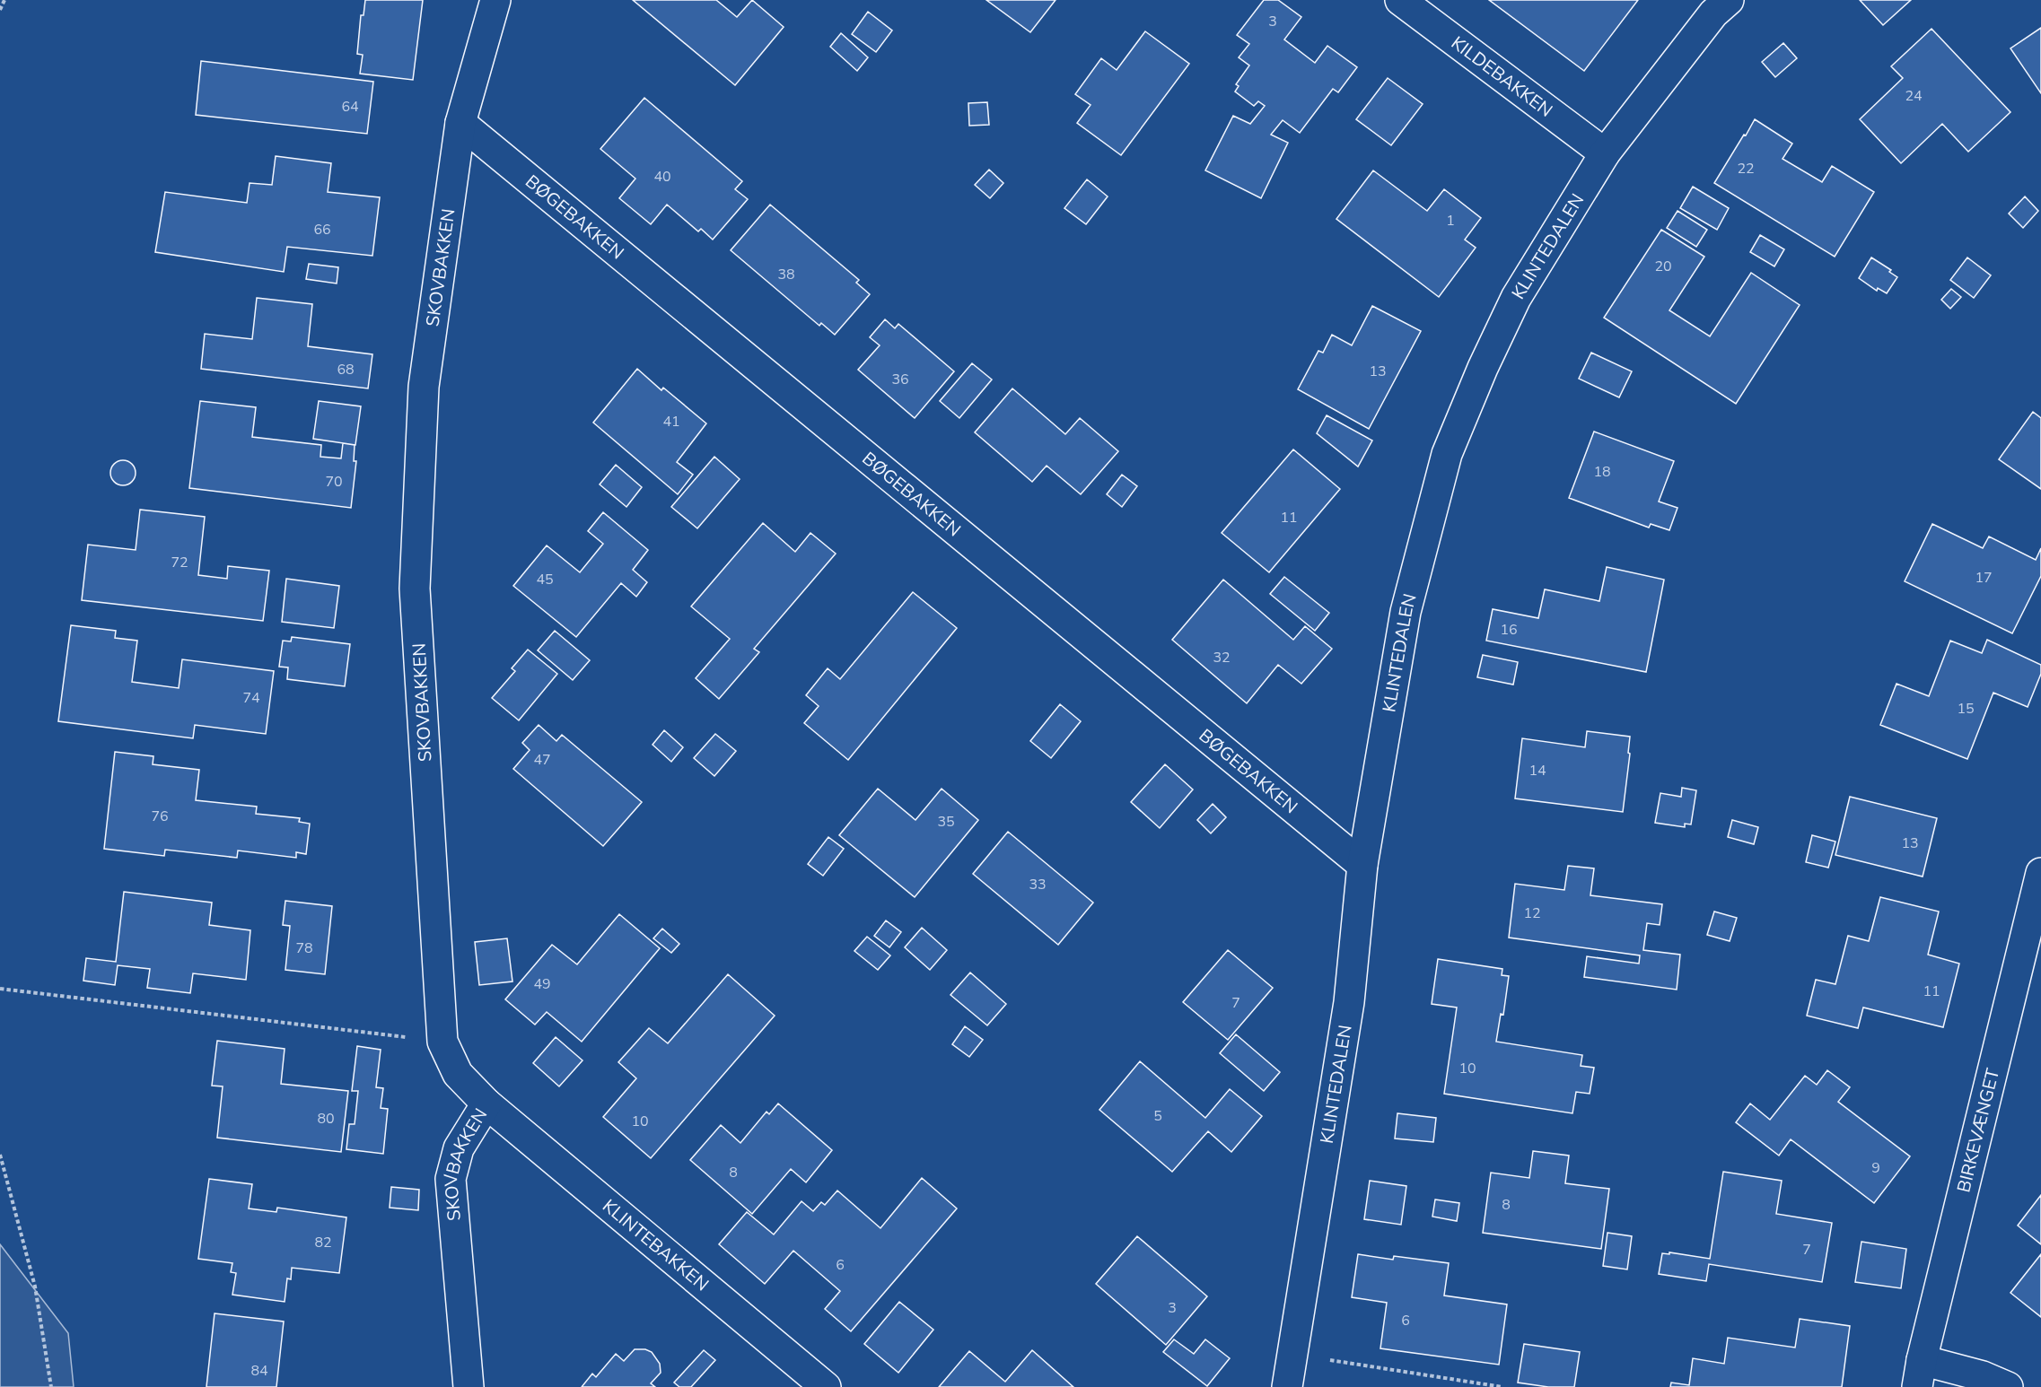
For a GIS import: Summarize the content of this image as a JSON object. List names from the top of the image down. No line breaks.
{"streets":{"street":["KILDEBAKKEN","BØGEBAKKEN","KLINTEDALEN","SKOVBAKKEN","BIRKEVÆNGET","KLINTEBAKKEN"]},"crossings":[["KILDEBAKKEN","KLINTEDALEN"],["BØGEBAKKEN","KLINTEDALEN"],["BØGEBAKKEN","SKOVBAKKEN"],["SKOVBAKKEN","KLINTEBAKKEN"]],"house_numbers":["3","24","64","22","40","1","66","20","38","68","13","36","41","18","70","11","72","17","45","16","32","74","15","47","14","76","35","13","33","12","78","49","11","7","10","5","80","10","9","8","8","82","7","6","3","6","84"]}
